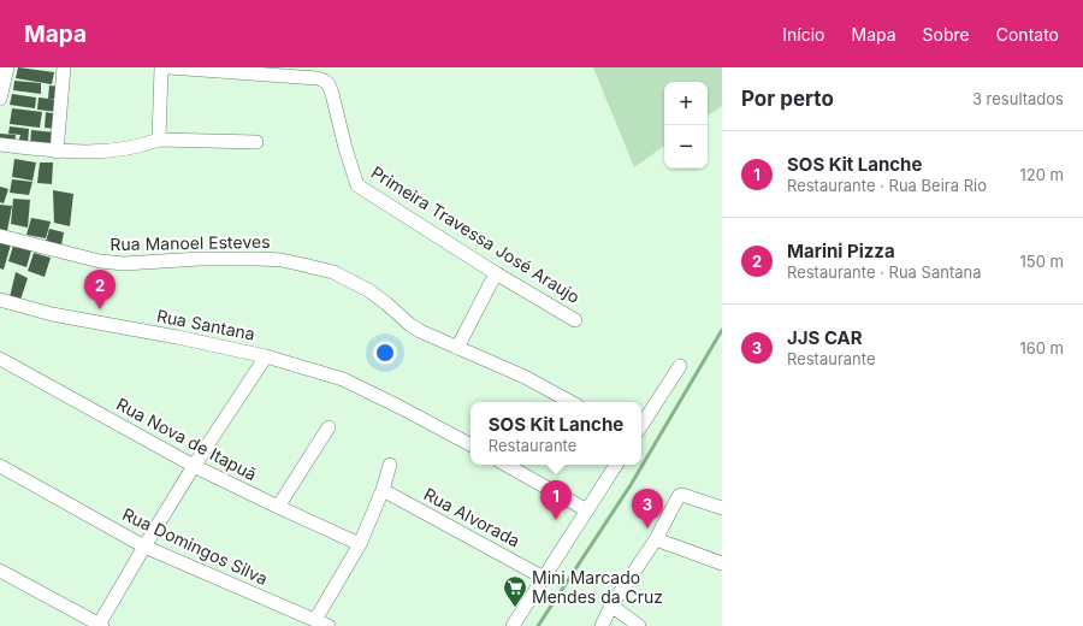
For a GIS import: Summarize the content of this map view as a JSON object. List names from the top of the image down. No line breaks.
{"streets":{"street":["Primeira Travessa José Araujo","Rua Manoel Esteves","Rua Santana","Rua Nova de Itapuã","Rua Alvorada","Rua Domingos Silva"]},"places":{"supermarket":["Mini Marcado Mendes da Cruz"]},"page":{"header":"Mapa","nav":["Início","Mapa","Sobre","Contato"],"heading":["Por perto","3 resultados"],"map_buttons":["+","−"],"list":[{"mark":"1","name":"SOS Kit Lanche","note":"Restaurante · Rua Beira Rio","value":"120 m"},{"mark":"2","name":"Marini Pizza","note":"Restaurante · Rua Santana","value":"150 m"},{"mark":"3","name":"JJS CAR","note":"Restaurante","value":"160 m"}],"pins":["2","1","3"],"popup":["SOS Kit Lanche","Restaurante"]}}
